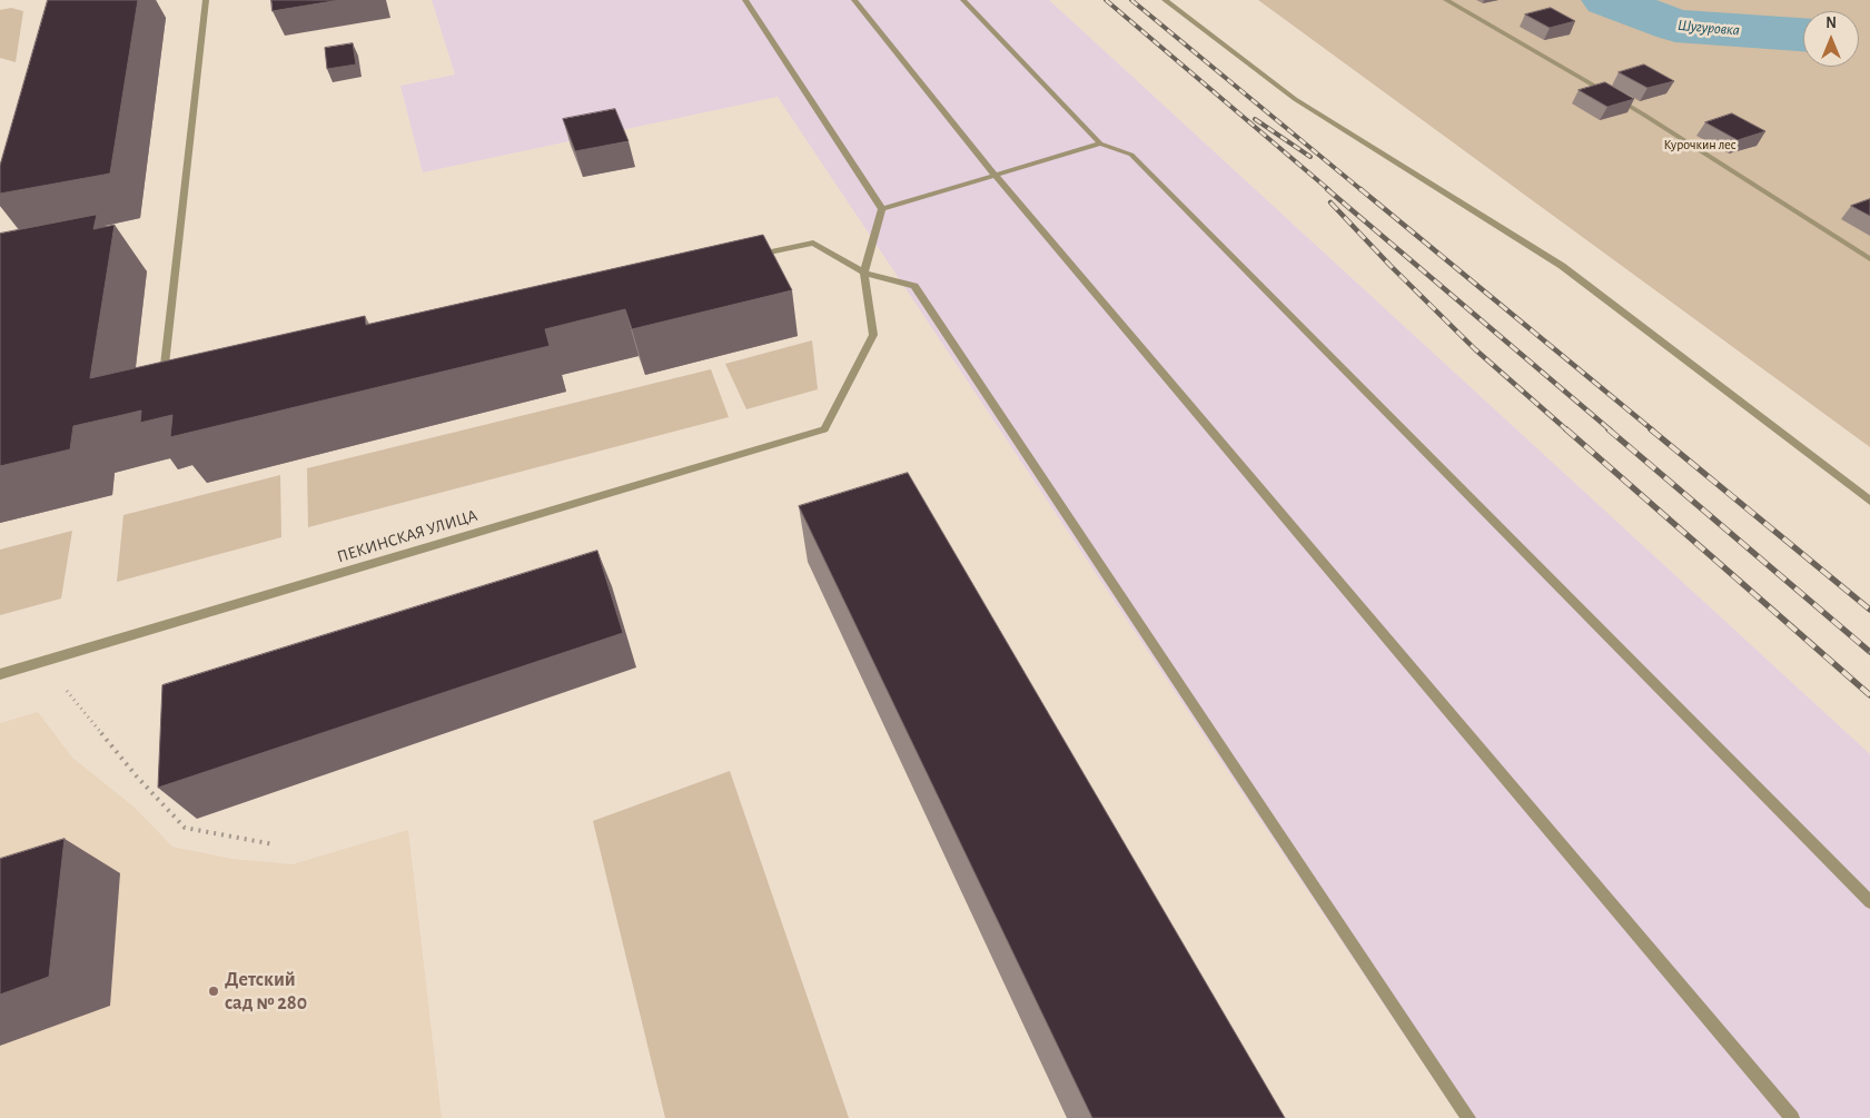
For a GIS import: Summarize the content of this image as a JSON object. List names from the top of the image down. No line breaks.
{"streets":{"street":["ПЕКИНСКАЯ УЛИЦА"]},"water":["Шугуровка"],"parks":["Курочкин лес"],"places":["Детский сад № 280"],"north":"top"}
